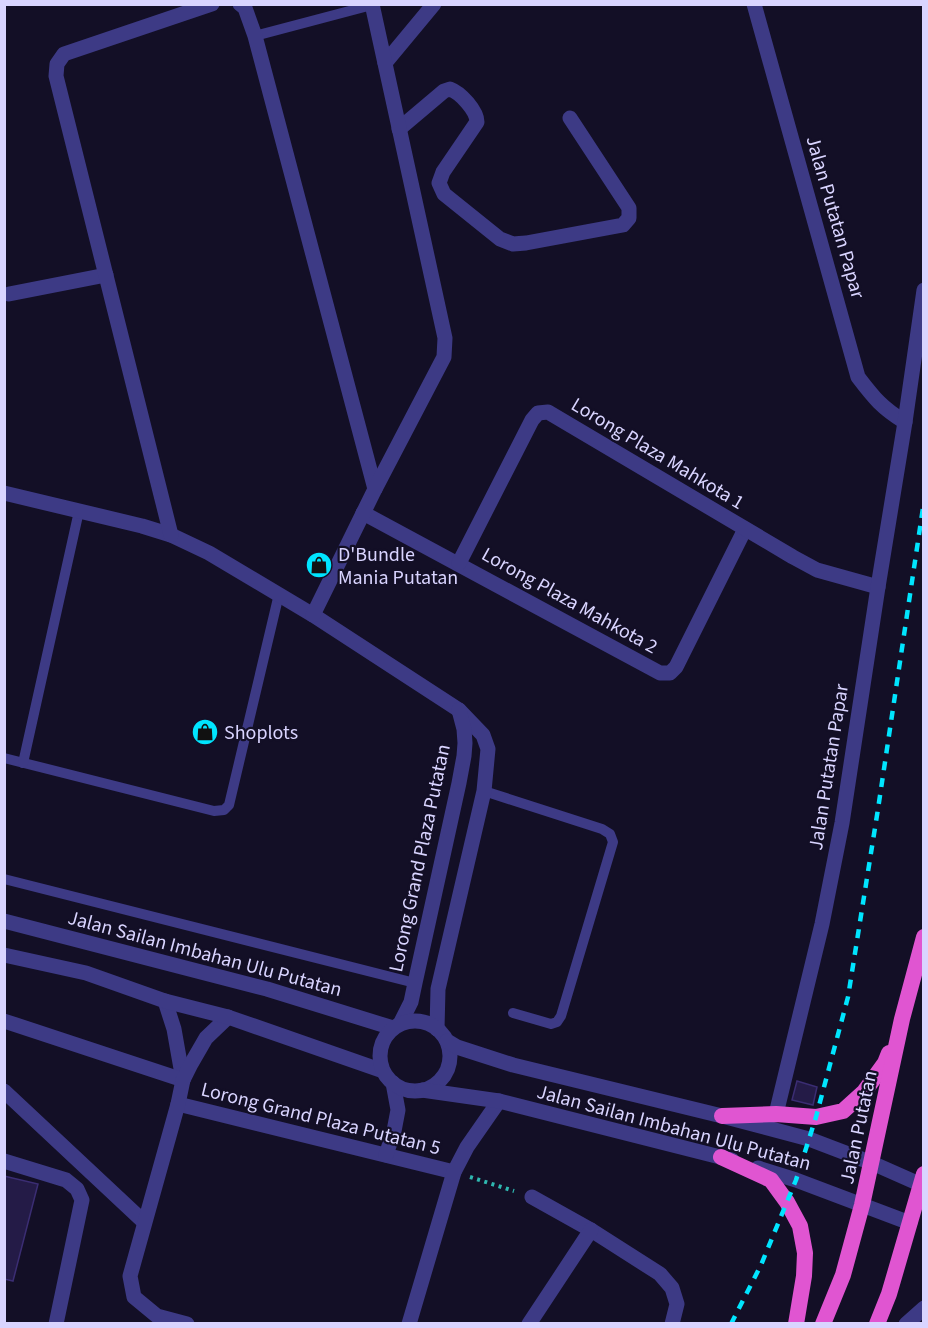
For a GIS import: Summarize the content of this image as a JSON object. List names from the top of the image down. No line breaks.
{"streets":{"highway":["Jalan Putatan"],"street":["Jalan Putatan Papar","Lorong Plaza Mahkota 1","Lorong Plaza Mahkota 2","Lorong Grand Plaza Putatan","Jalan Sailan Imbahan Ulu Putatan","Lorong Grand Plaza Putatan 5"]},"crossings":[["Jalan Putatan Papar","Lorong Plaza Mahkota 1"],["Lorong Plaza Mahkota 1","Lorong Plaza Mahkota 2"],["Lorong Grand Plaza Putatan","Jalan Sailan Imbahan Ulu Putatan"],["Jalan Sailan Imbahan Ulu Putatan","Jalan Putatan"]],"places":{"shop":["D'Bundle Mania Putatan","Shoplots"]}}
